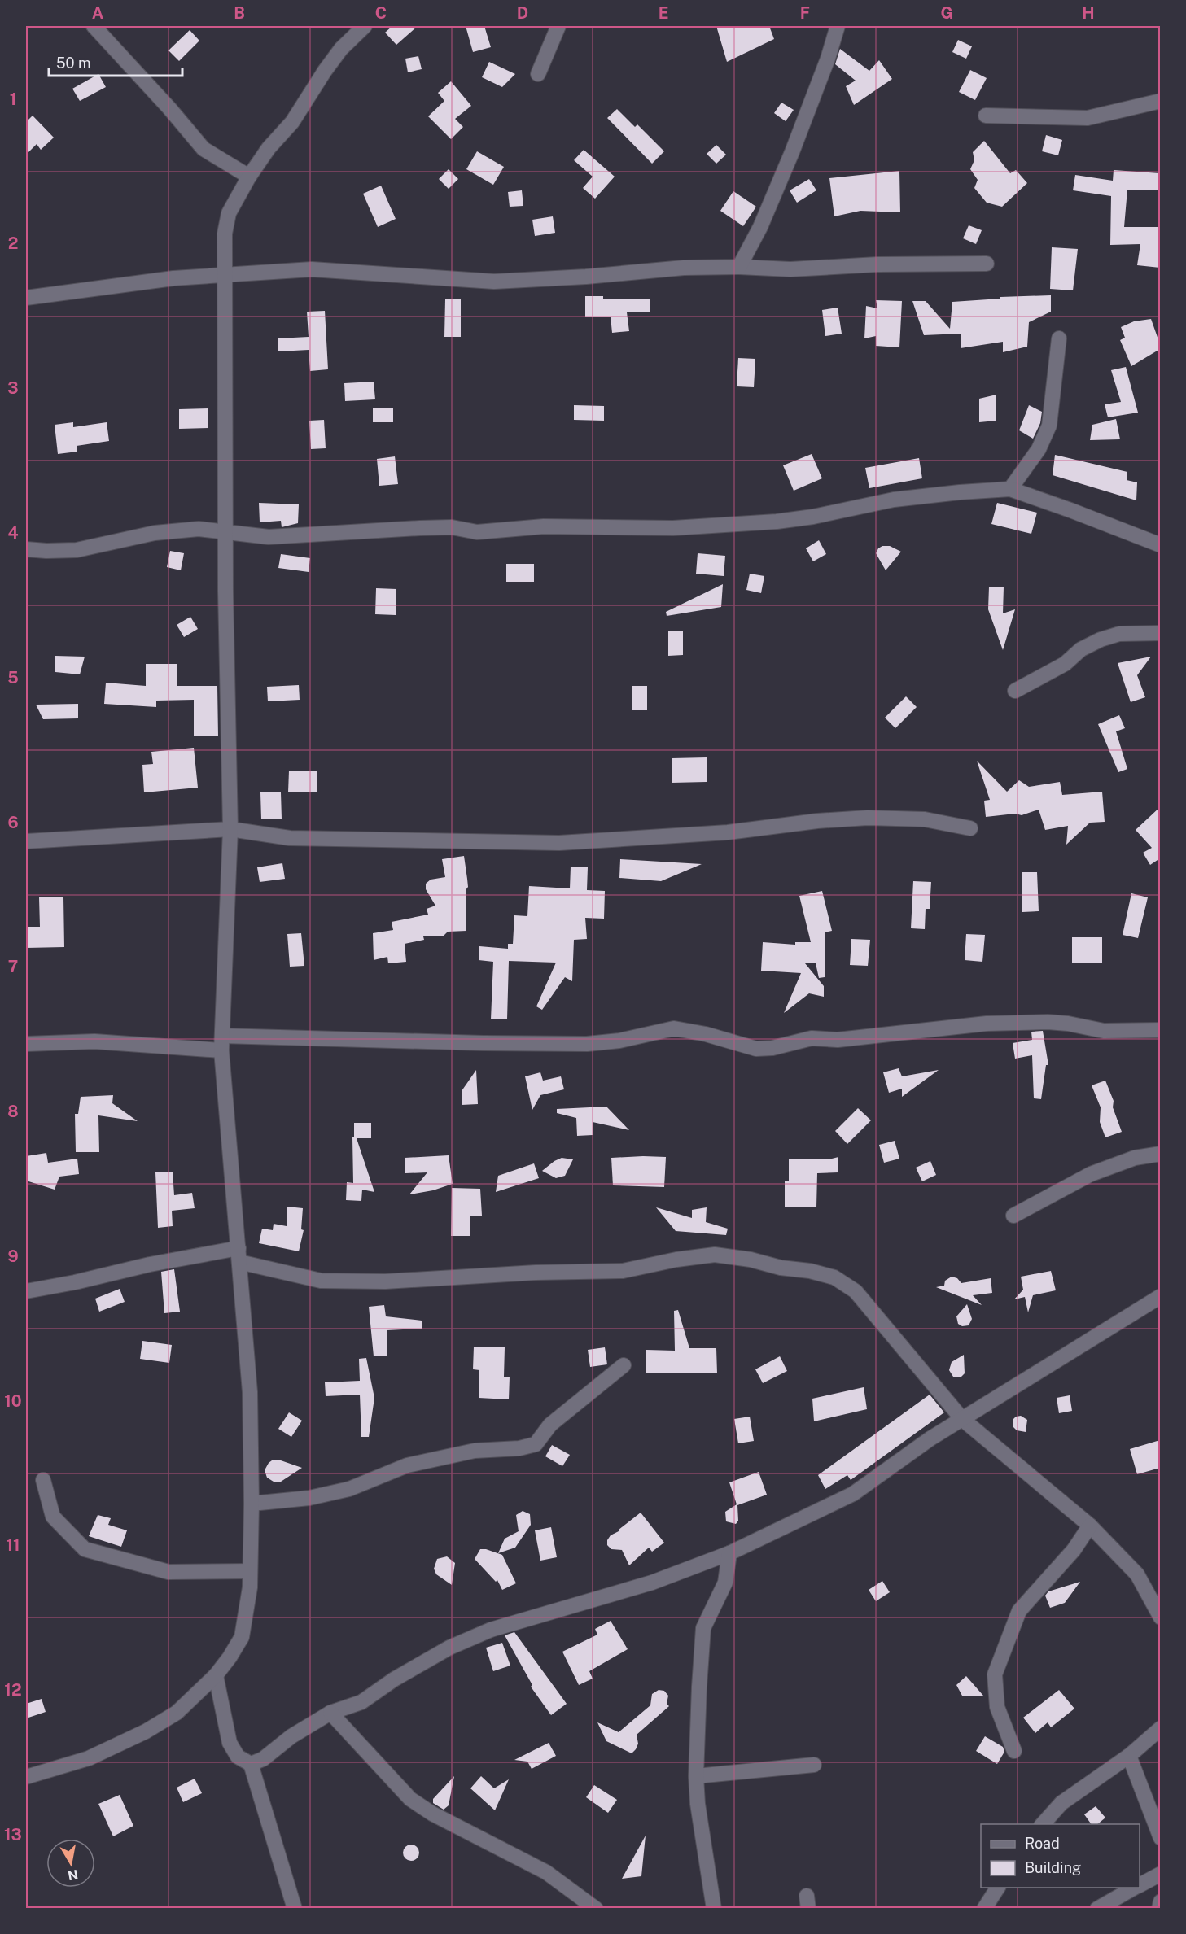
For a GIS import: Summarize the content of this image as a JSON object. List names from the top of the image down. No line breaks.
{"legend":["Road","Building"],"scale_bar":"50 m","north":"bottom","grid":{"columns":["A","B","C","D","E","F","G","H"],"rows":["1","2","3","4","5","6","7","8","9","10","11","12","13"]}}
